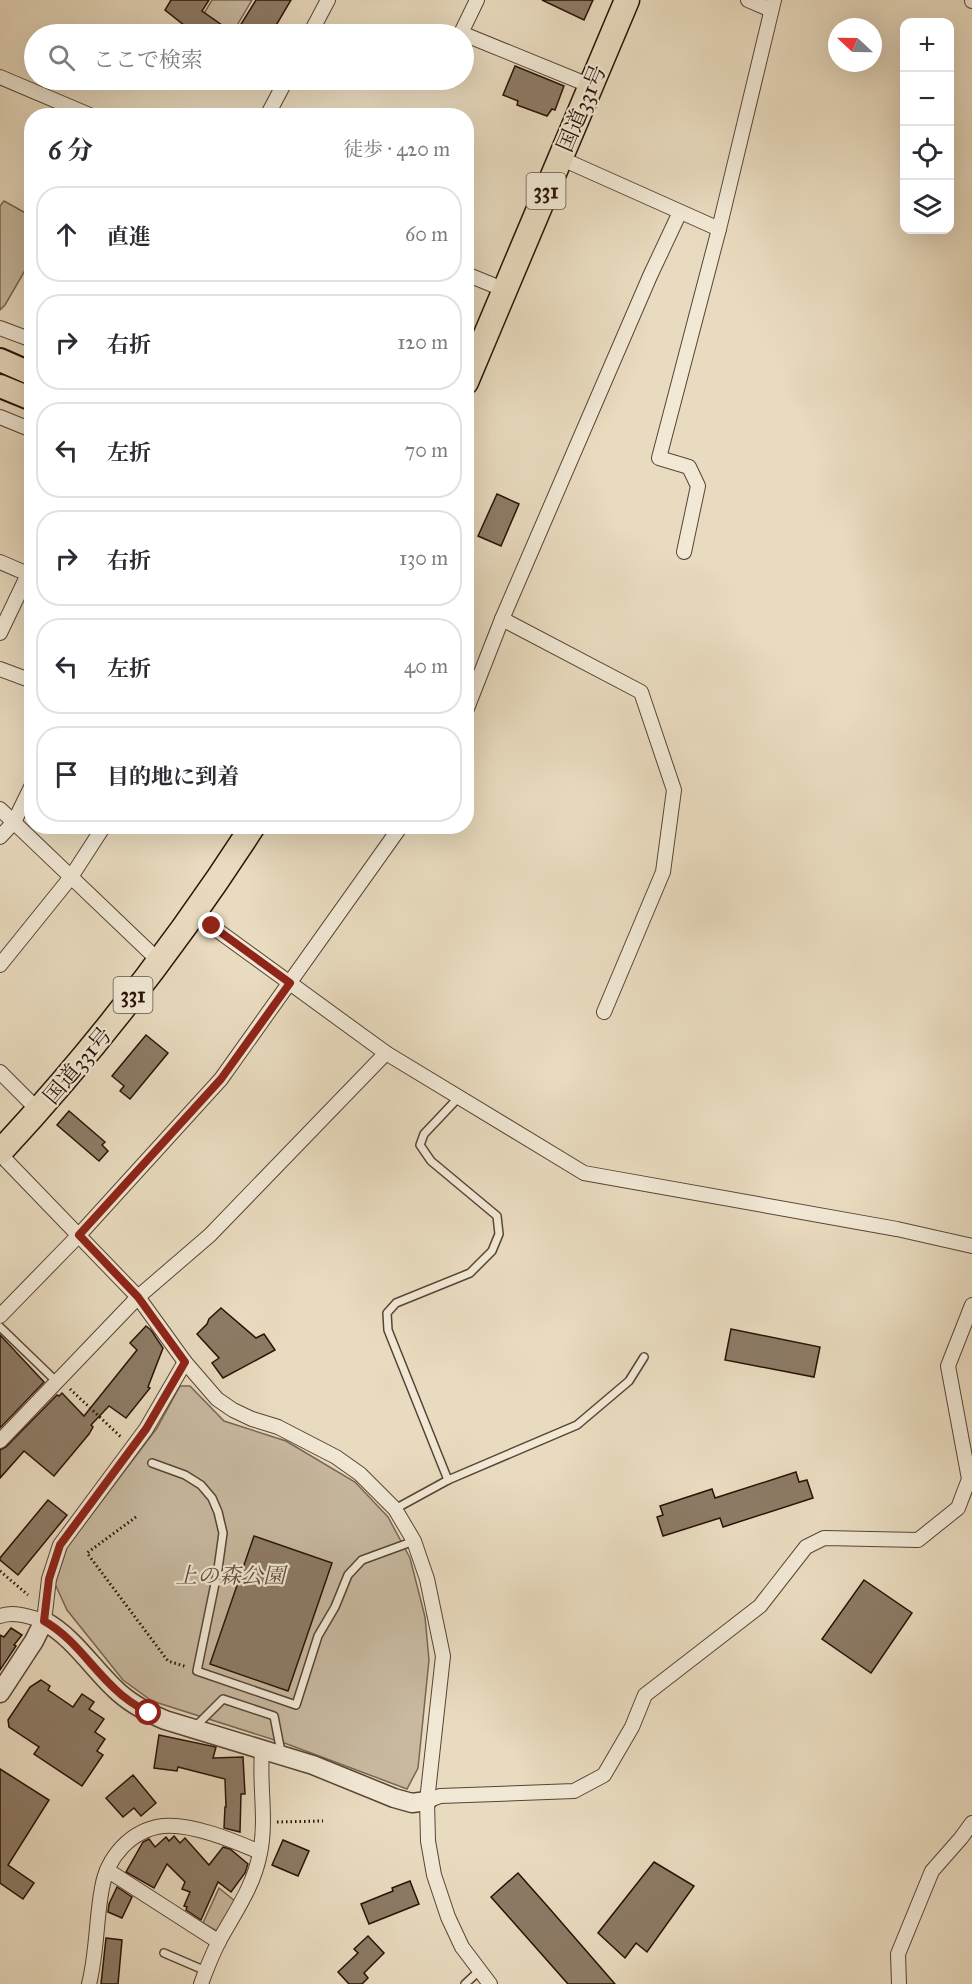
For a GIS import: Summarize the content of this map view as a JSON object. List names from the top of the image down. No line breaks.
{"streets":{"highway":["国道331号","331"]},"parks":["上の森公園"],"north":"left","page":{"map_buttons":["+","−"],"search":"ここで検索","heading":["6 分","徒歩 · 420 m"],"list":[["直進","60 m"],["右折","120 m"],["左折","70 m"],["右折","130 m"],["左折","40 m"],"目的地に到着"]}}
